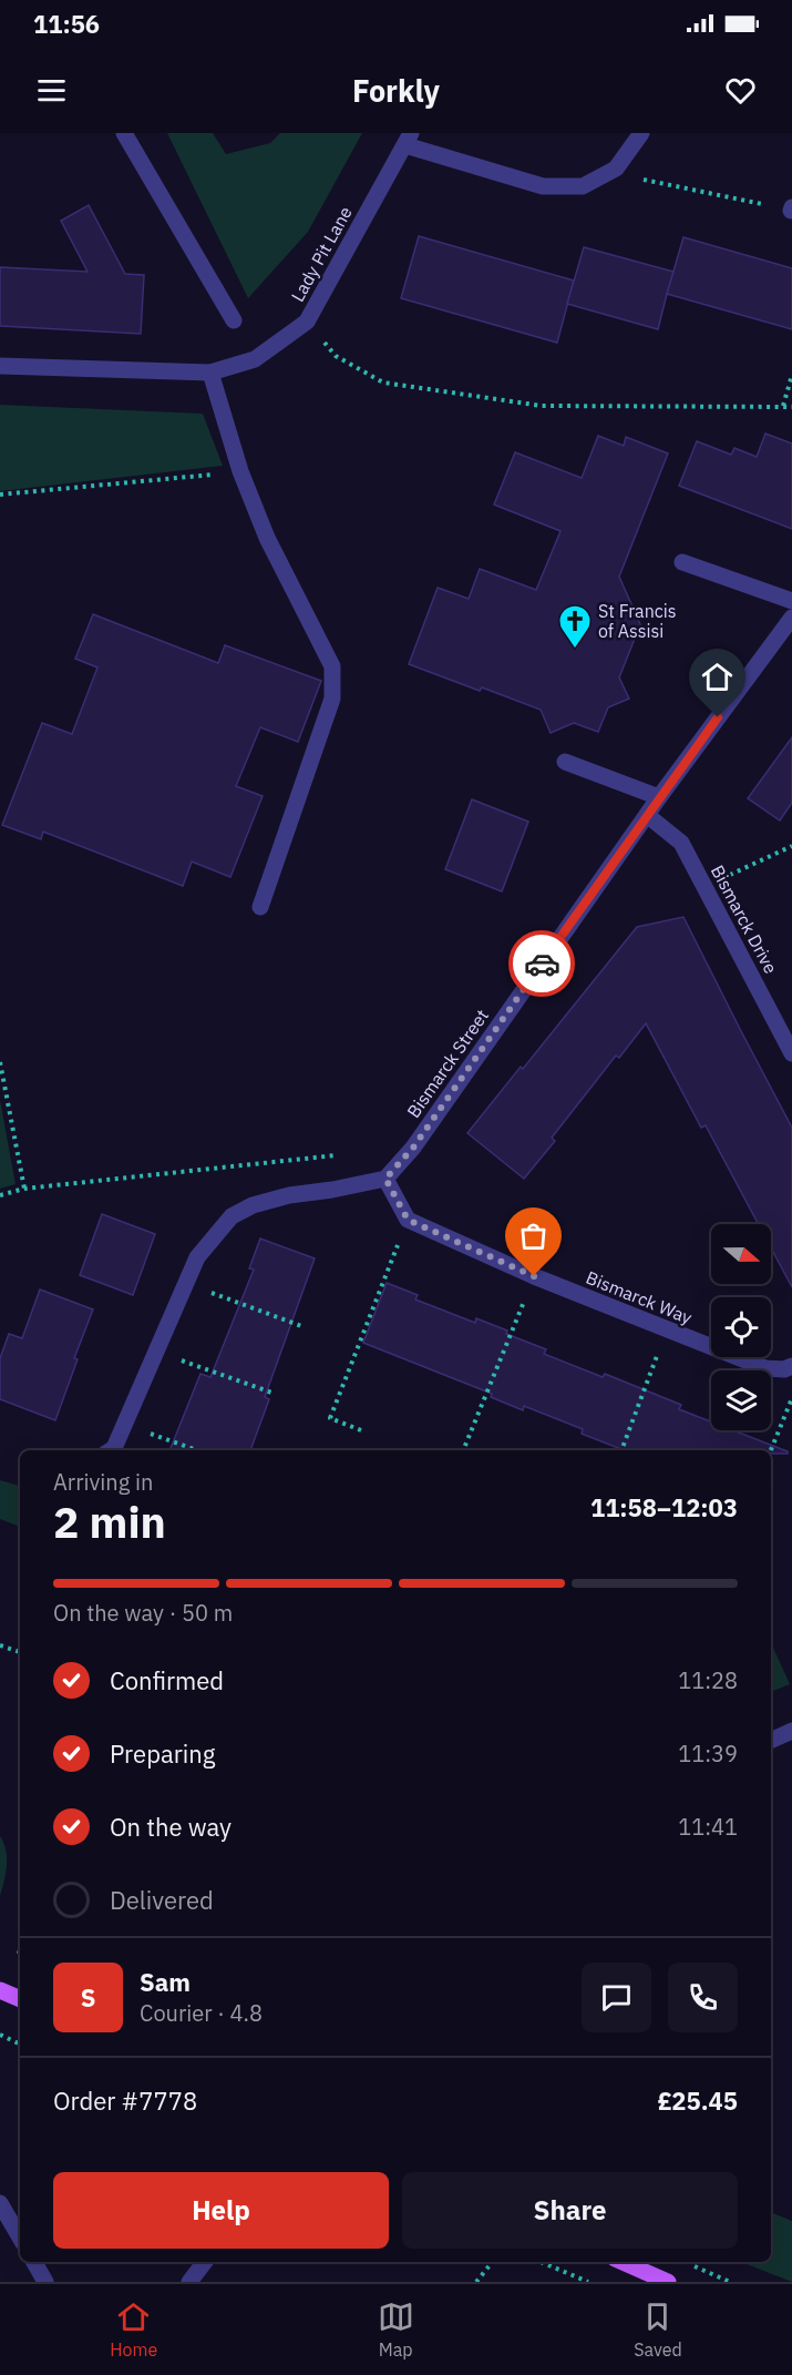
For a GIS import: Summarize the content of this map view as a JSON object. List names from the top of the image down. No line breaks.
{"streets":{"street":["Lady Pit Lane","Bismarck Drive","Bismarck Street","Bismarck Way"]},"crossings":[["Bismarck Drive","Bismarck Street"]],"places":{"church":["St Francis of Assisi"]},"north":"right","page":{"status":"11:56","header":"Forkly","heading":["2 min","Arriving in","11:58–12:03"],"panel":["Sam","Courier · 4.8","Order #7778","£25.45"],"bar":"On the way · 50 m","list":[["Confirmed","11:28"],["Preparing","11:39"],["On the way","11:41"],"Delivered"],"round":"S","buttons":["Help","Share"],"tabs":["Home","Map","Saved"]}}
